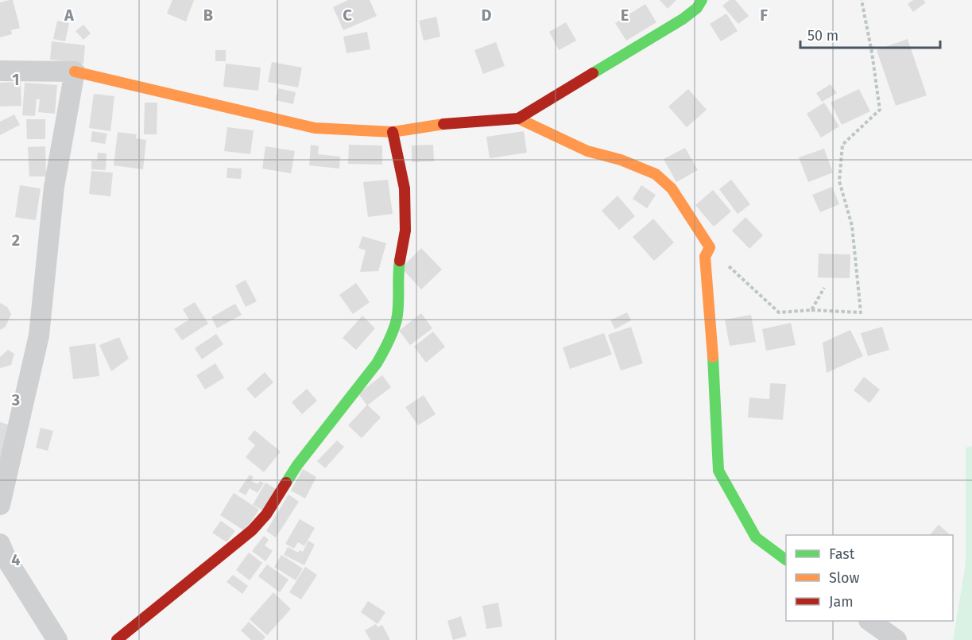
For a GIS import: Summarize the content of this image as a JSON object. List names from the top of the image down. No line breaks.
{"legend":["Fast","Slow","Jam"],"scale_bar":"50 m","grid":{"columns":["A","B","C","D","E","F"],"rows":["1","2","3","4"]}}
